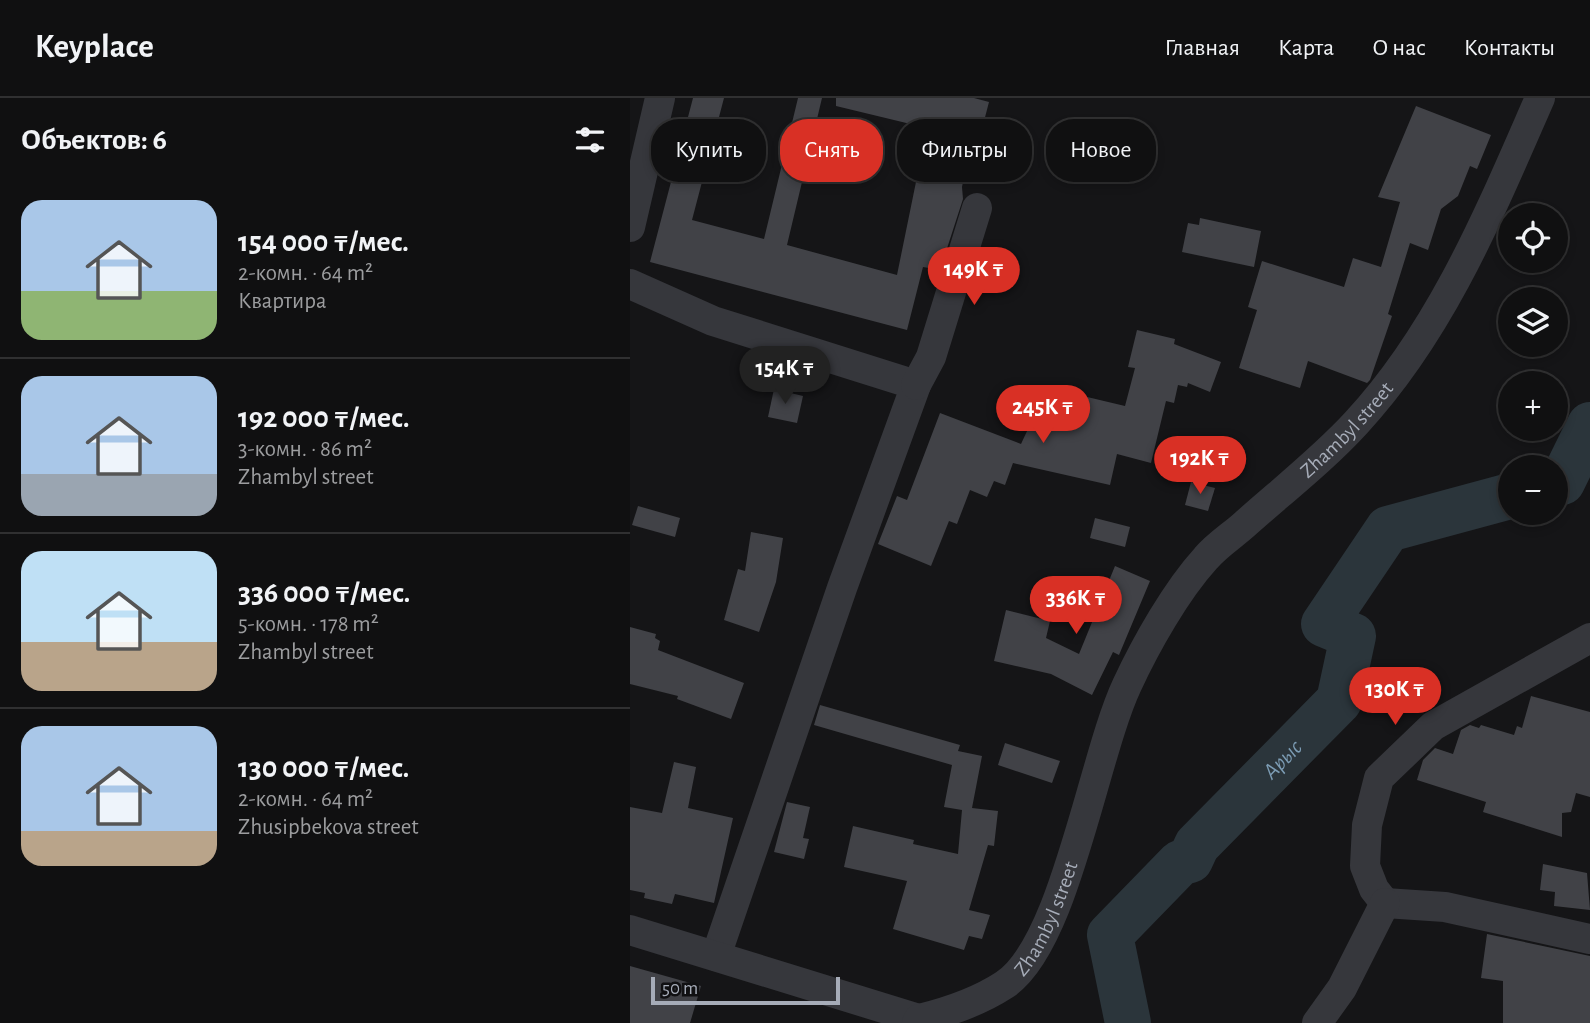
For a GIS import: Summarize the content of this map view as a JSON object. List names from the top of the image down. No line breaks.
{"streets":{"street":["Zhambyl street"]},"water":["Арыс"],"scale_bar":"50 m","page":{"header":"Keyplace","nav":["Главная","Карта","О нас","Контакты"],"heading":"Объектов: 6","chip":["Купить","Снять","Фильтры","Новое"],"list":[{"name":"154 000 ₸/мес.","note":"2-комн. · 64 m² · Квартира"},{"name":"192 000 ₸/мес.","note":"3-комн. · 86 m² · Zhambyl street"},{"name":"336 000 ₸/мес.","note":"5-комн. · 178 m² · Zhambyl street"},{"name":"130 000 ₸/мес.","note":"2-комн. · 64 m² · Zhusipbekova street"}],"map_buttons":["+","−"],"price":["149K ₸","154K ₸","245K ₸","192K ₸","336K ₸","130K ₸"],"scale":"50 m"}}
